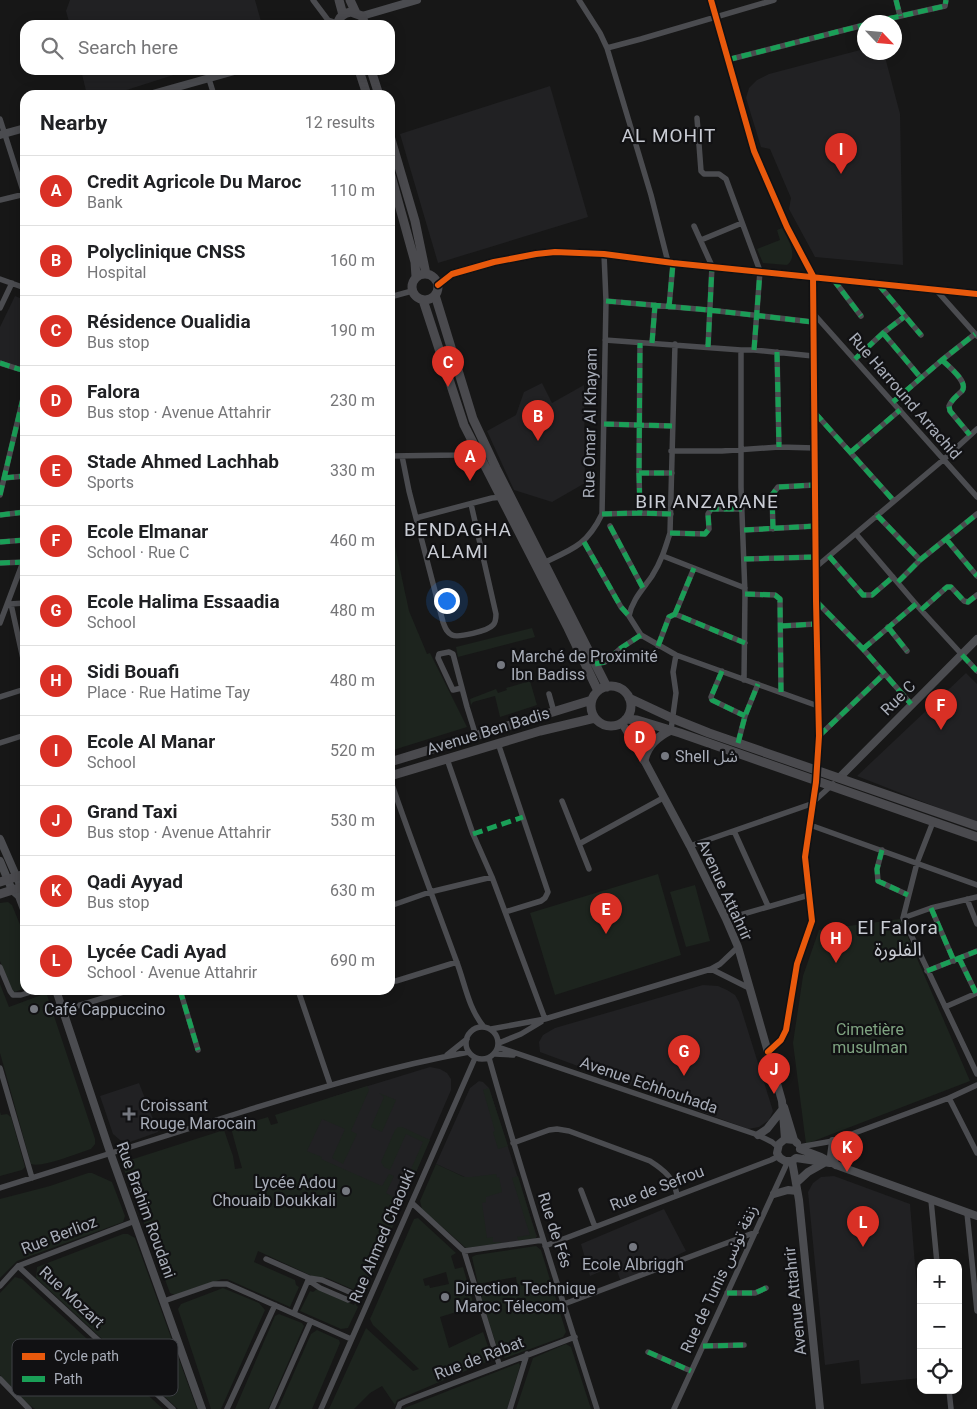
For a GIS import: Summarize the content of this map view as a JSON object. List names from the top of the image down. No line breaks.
{"streets":{"main road":["Avenue Ben Badis"],"street":["Rue Harround Arrachid","Rue Omar Al Khayam","Rue C","Avenue Attahrir","Avenue Echhouhada","Rue de Sefrou","Rue Brahim Roudani","Rue de Fés","Rue Berlioz","Rue Ahmed Chaouki","Rue de Tunis زنقة تونس","Rue Mozart","Rue de Rabat"]},"crossings":[["Avenue Ben Badis","Avenue Attahrir"],["Avenue Attahrir","Avenue Echhouhada"],["Avenue Attahrir","Rue de Sefrou"],["Avenue Attahrir","Rue de Tunis زنقة تونس"],["Avenue Echhouhada","Rue de Sefrou"],["Avenue Echhouhada","Rue de Fés"],["Avenue Echhouhada","Rue Ahmed Chaouki"],["Rue de Sefrou","Rue de Fés"],["Rue Brahim Roudani","Rue Berlioz"],["Rue de Fés","Rue Ahmed Chaouki"],["Rue de Fés","Rue de Rabat"],["Rue Berlioz","Rue Mozart"]],"districts":["AL MOHIT","BIR ANZARANE","BENDAGHA ALAMI","El Falora الفلورة"],"parks":["Cimetière musulman"],"places":{"other":["Marché de Proximité Ibn Badiss","Shell شل","Café Cappuccino","Lycée Adou Chouaib Doukkali","Ecole Albriggh","Direction Technique Maroc Télecom"],"health":["Croissant Rouge Marocain"]},"legend":["Cycle path","Path"],"north":"bottom right","page":{"search":"Search here","heading":["Nearby","12 results"],"pins":["I","C","B","A","F","D","E","H","G","J","K","L"],"list":[{"mark":"A","name":"Credit Agricole Du Maroc","note":"Bank","value":"110 m"},{"mark":"B","name":"Polyclinique CNSS","note":"Hospital","value":"160 m"},{"mark":"C","name":"Résidence Oualidia","note":"Bus stop","value":"190 m"},{"mark":"D","name":"Falora","note":"Bus stop · Avenue Attahrir","value":"230 m"},{"mark":"E","name":"Stade Ahmed Lachhab","note":"Sports","value":"330 m"},{"mark":"F","name":"Ecole Elmanar","note":"School · Rue C","value":"460 m"},{"mark":"G","name":"Ecole Halima Essaadia","note":"School","value":"480 m"},{"mark":"H","name":"Sidi Bouafi","note":"Place · Rue Hatime Tay","value":"480 m"},{"mark":"I","name":"Ecole Al Manar","note":"School","value":"520 m"},{"mark":"J","name":"Grand Taxi","note":"Bus stop · Avenue Attahrir","value":"530 m"},{"mark":"K","name":"Qadi Ayyad","note":"Bus stop","value":"630 m"},{"mark":"L","name":"Lycée Cadi Ayad","note":"School · Avenue Attahrir","value":"690 m"}],"map_buttons":["+","−"]}}
